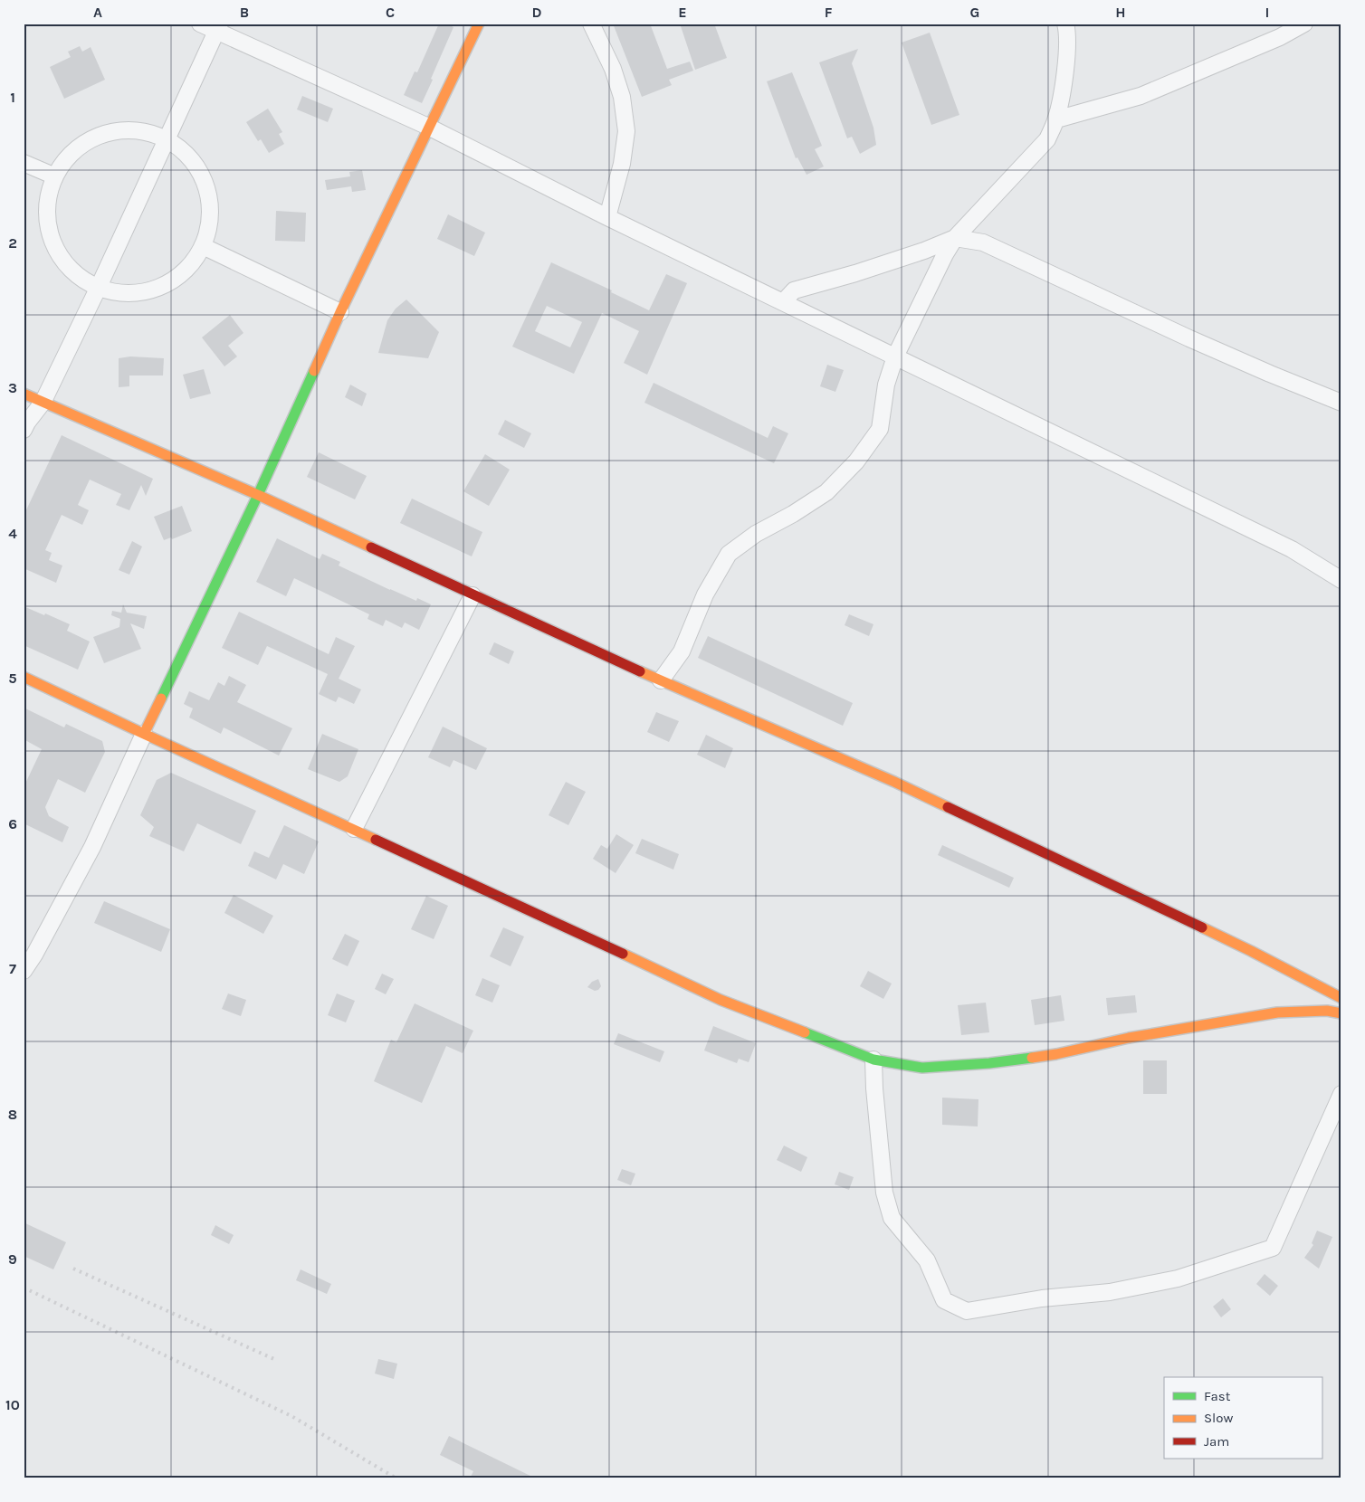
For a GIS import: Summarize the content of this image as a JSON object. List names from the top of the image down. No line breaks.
{"legend":["Fast","Slow","Jam"],"grid":{"columns":["A","B","C","D","E","F","G","H","I"],"rows":["1","2","3","4","5","6","7","8","9","10"]}}
